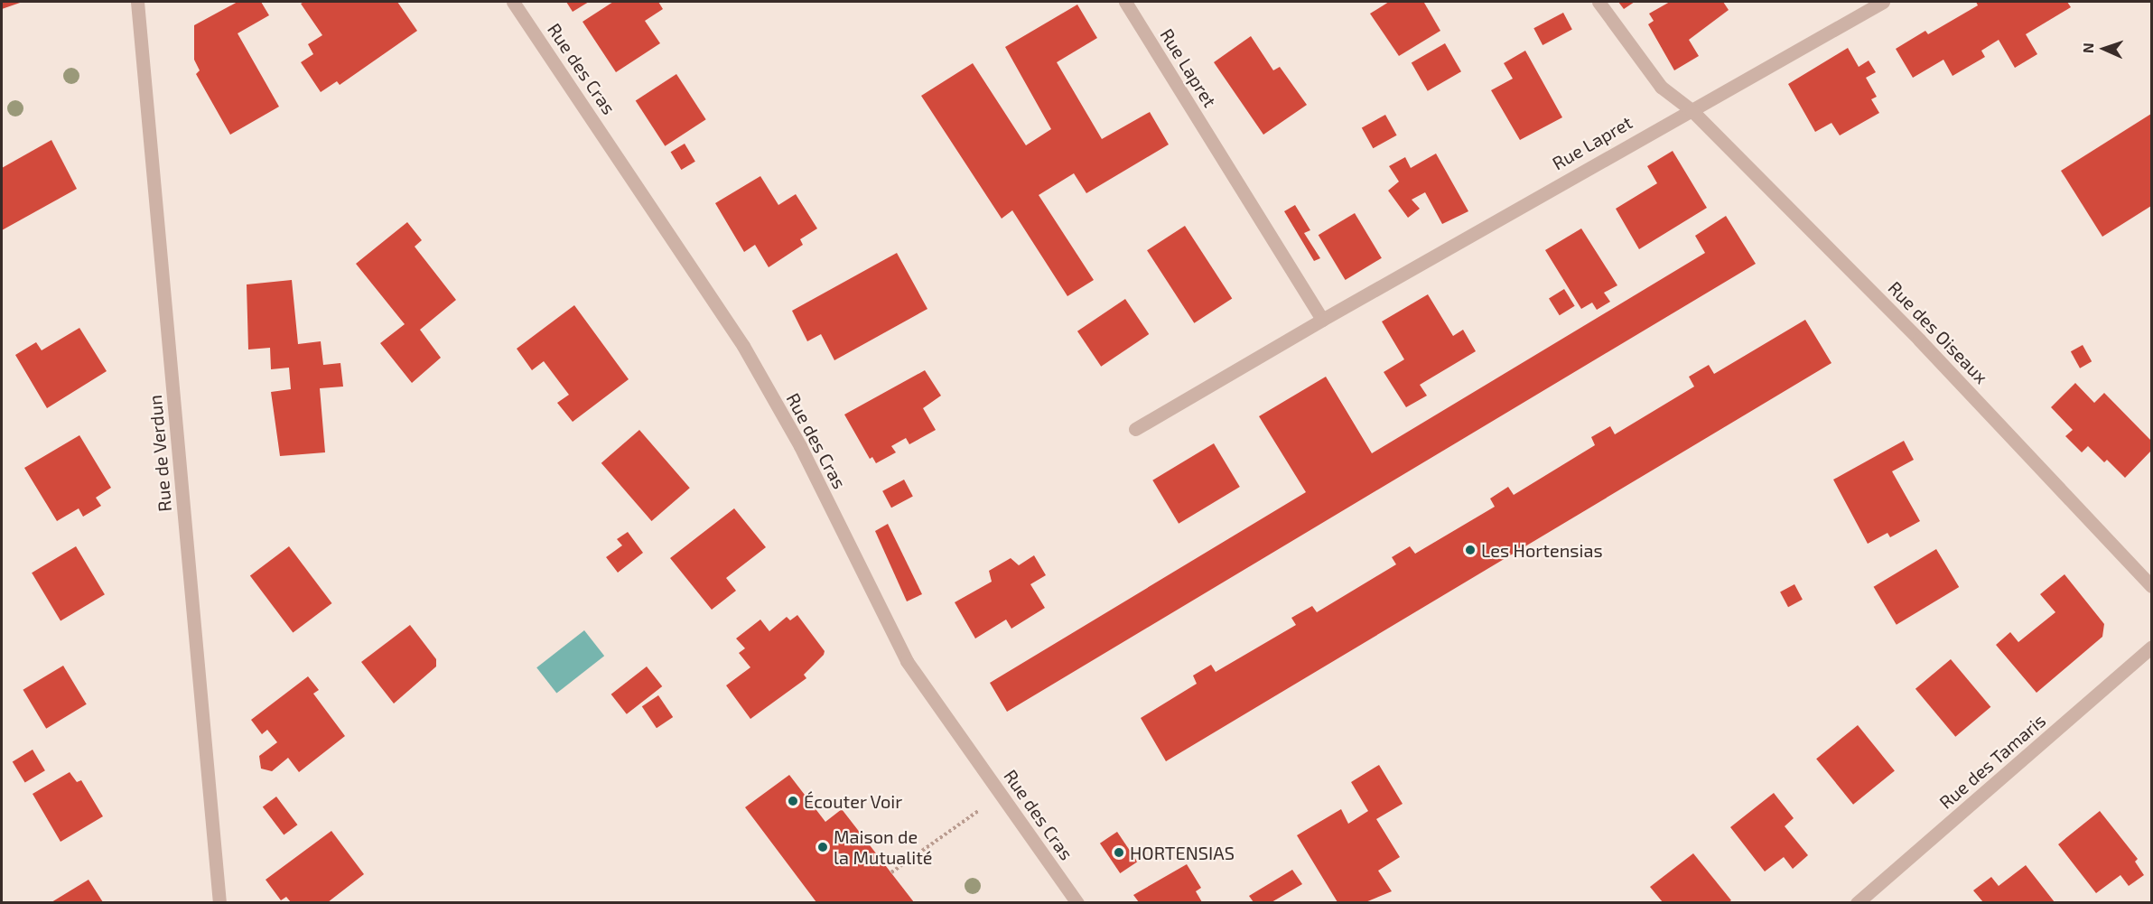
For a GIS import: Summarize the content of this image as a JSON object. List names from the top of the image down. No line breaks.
{"streets":{"street":["Rue Lapret","Rue des Cras","Rue des Oiseaux","Rue de Verdun","Rue des Tamaris"]},"crossings":[["Rue Lapret","Rue des Oiseaux"]],"places":["Les Hortensias","Écouter Voir","Maison de la Mutualité","HORTENSIAS"],"north":"left"}
